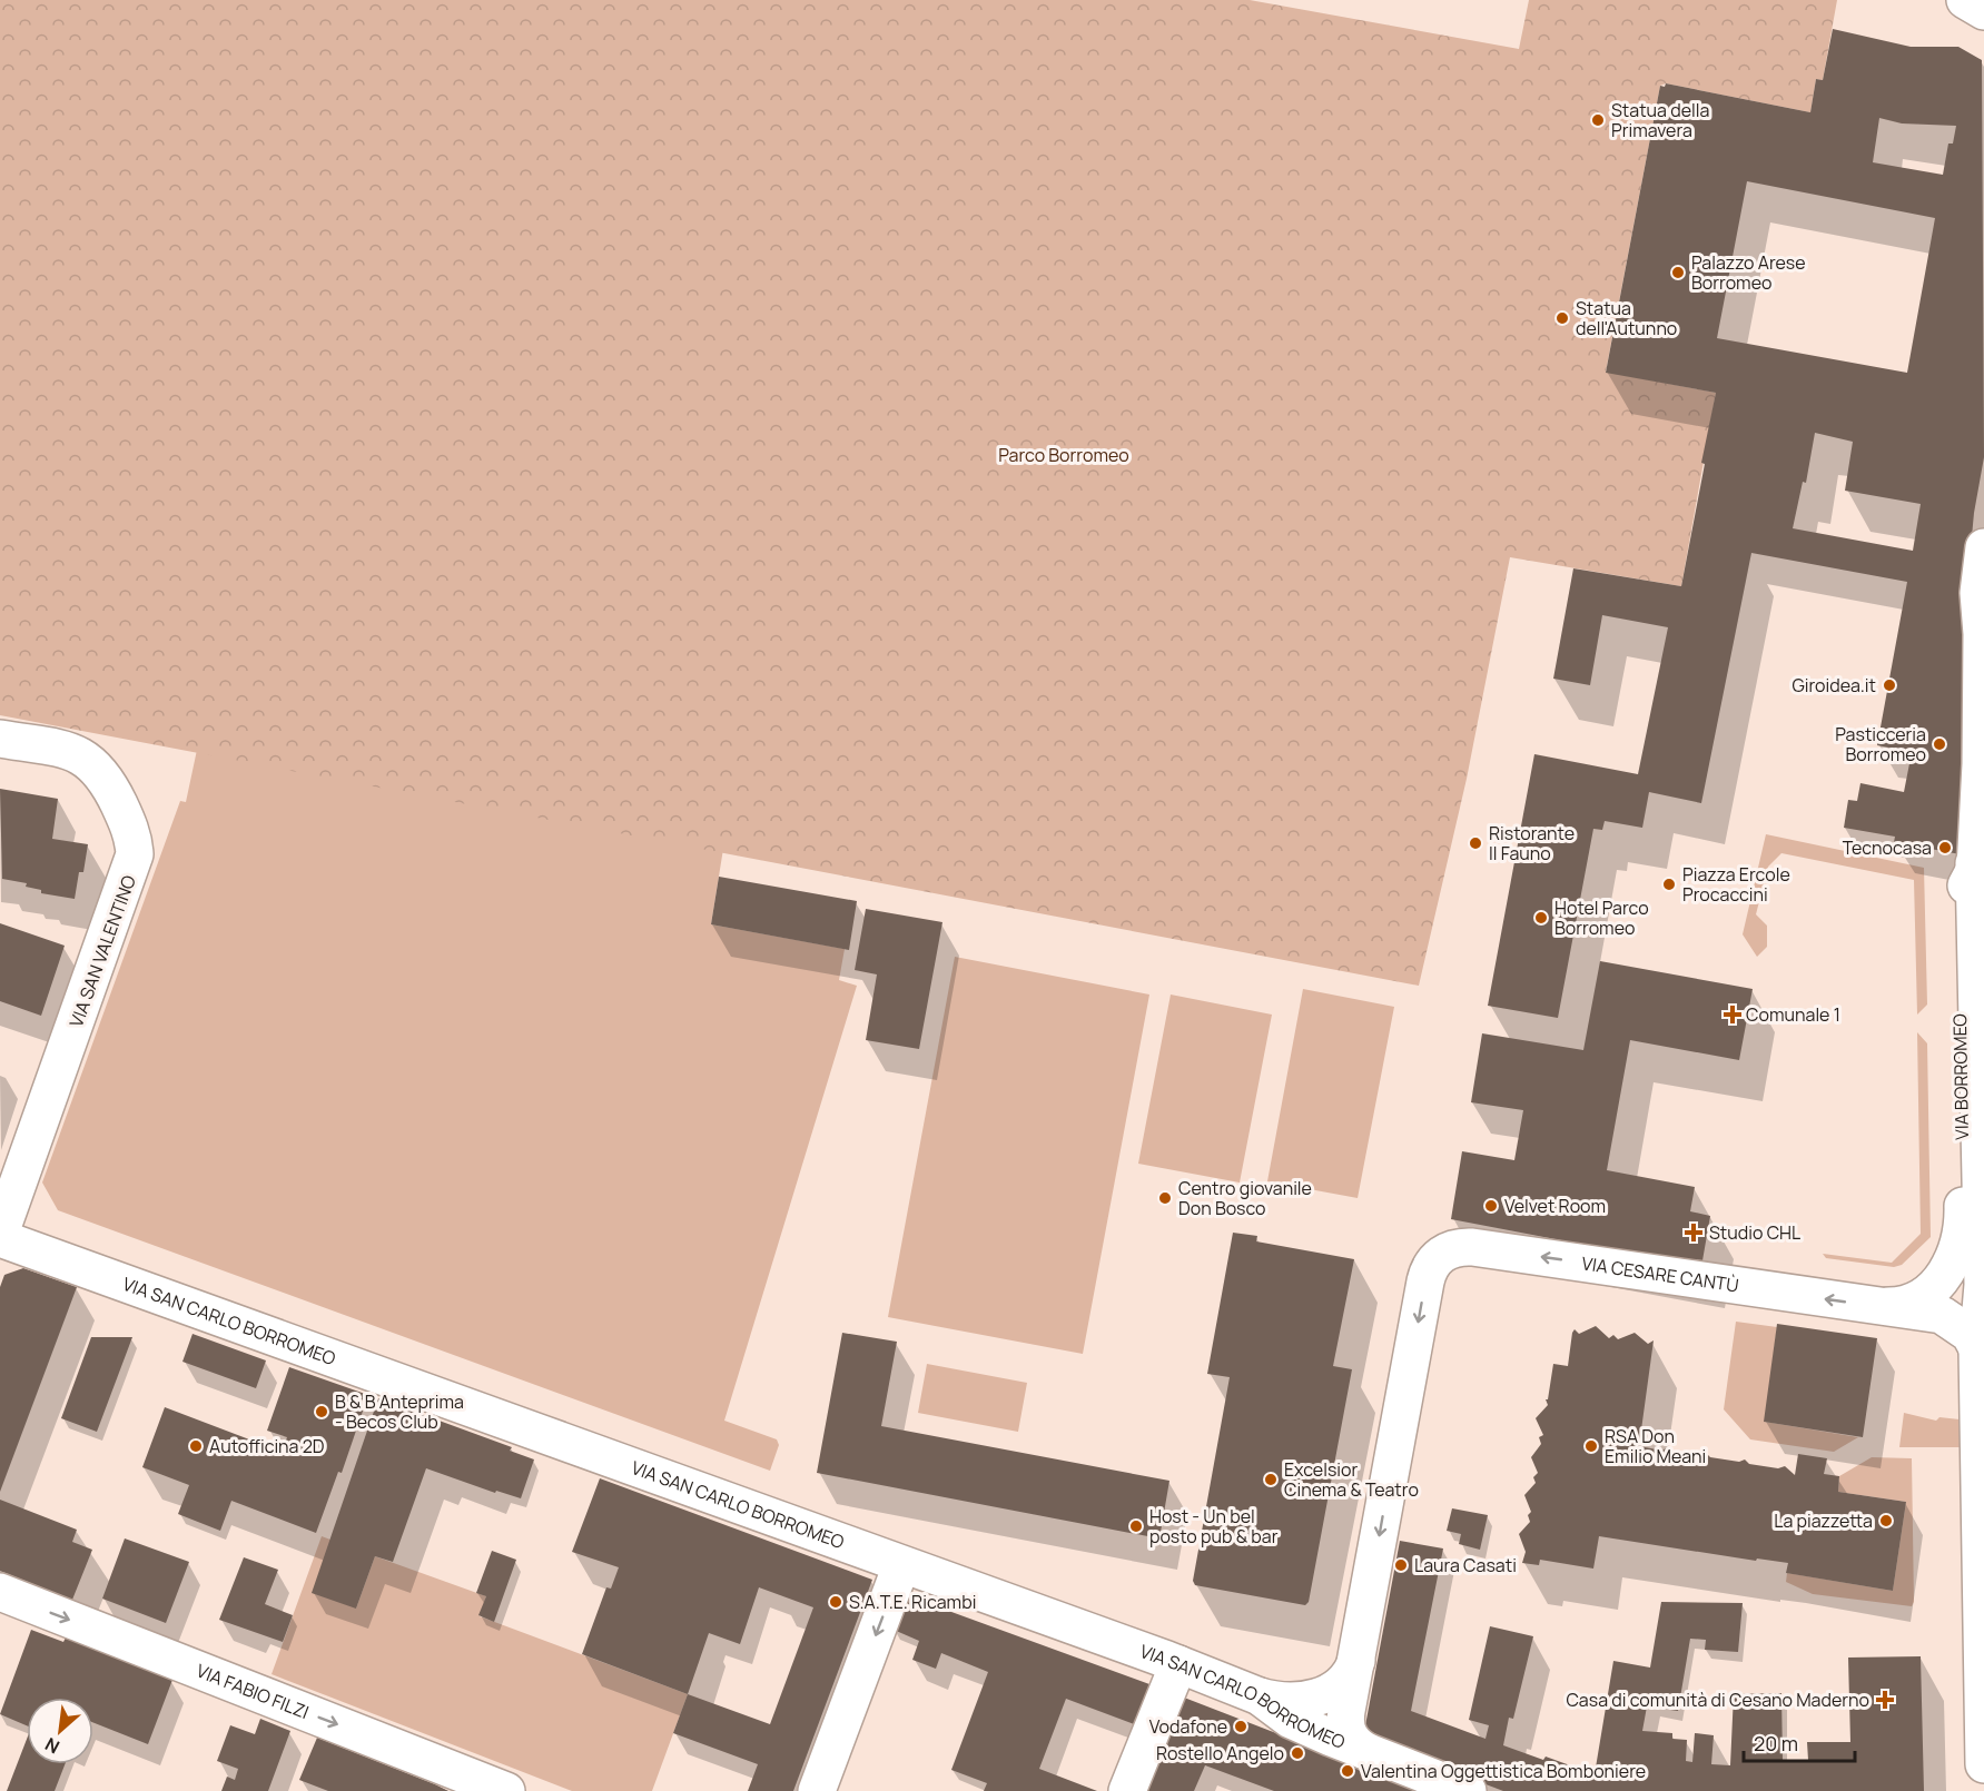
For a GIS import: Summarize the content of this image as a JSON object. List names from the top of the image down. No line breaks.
{"streets":{"street":["VIA SAN VALENTINO","VIA BORROMEO","VIA CESARE CANTÙ","VIA SAN CARLO BORROMEO","VIA FABIO FILZI"]},"crossings":[["VIA SAN VALENTINO","VIA SAN CARLO BORROMEO"],["VIA BORROMEO","VIA CESARE CANTÙ"]],"one_way":["VIA FABIO FILZI"],"parks":["Parco Borromeo"],"places":{"other":["Statua della Primavera","Palazzo Arese Borromeo","Statua dell'Autunno","Giroidea.it","Pasticceria Borromeo","Ristorante Il Fauno","Tecnocasa","Piazza Ercole Procaccini","Hotel Parco Borromeo","Centro giovanile Don Bosco","Velvet Room","B & B Anteprima - Becos Club","Autofficina 2D","RSA Don Emilio Meani","Excelsior Cinema & Teatro","La piazzetta","Host - Un bel posto pub & bar","Laura Casati","S.A.T.E. Ricambi","Vodafone","Rostello Angelo","Valentina Oggettistica Bomboniere"],"health":["Comunale 1","Studio CHL","Casa di comunità di Cesano Maderno"]},"scale_bar":"20 m","north":"bottom left"}
